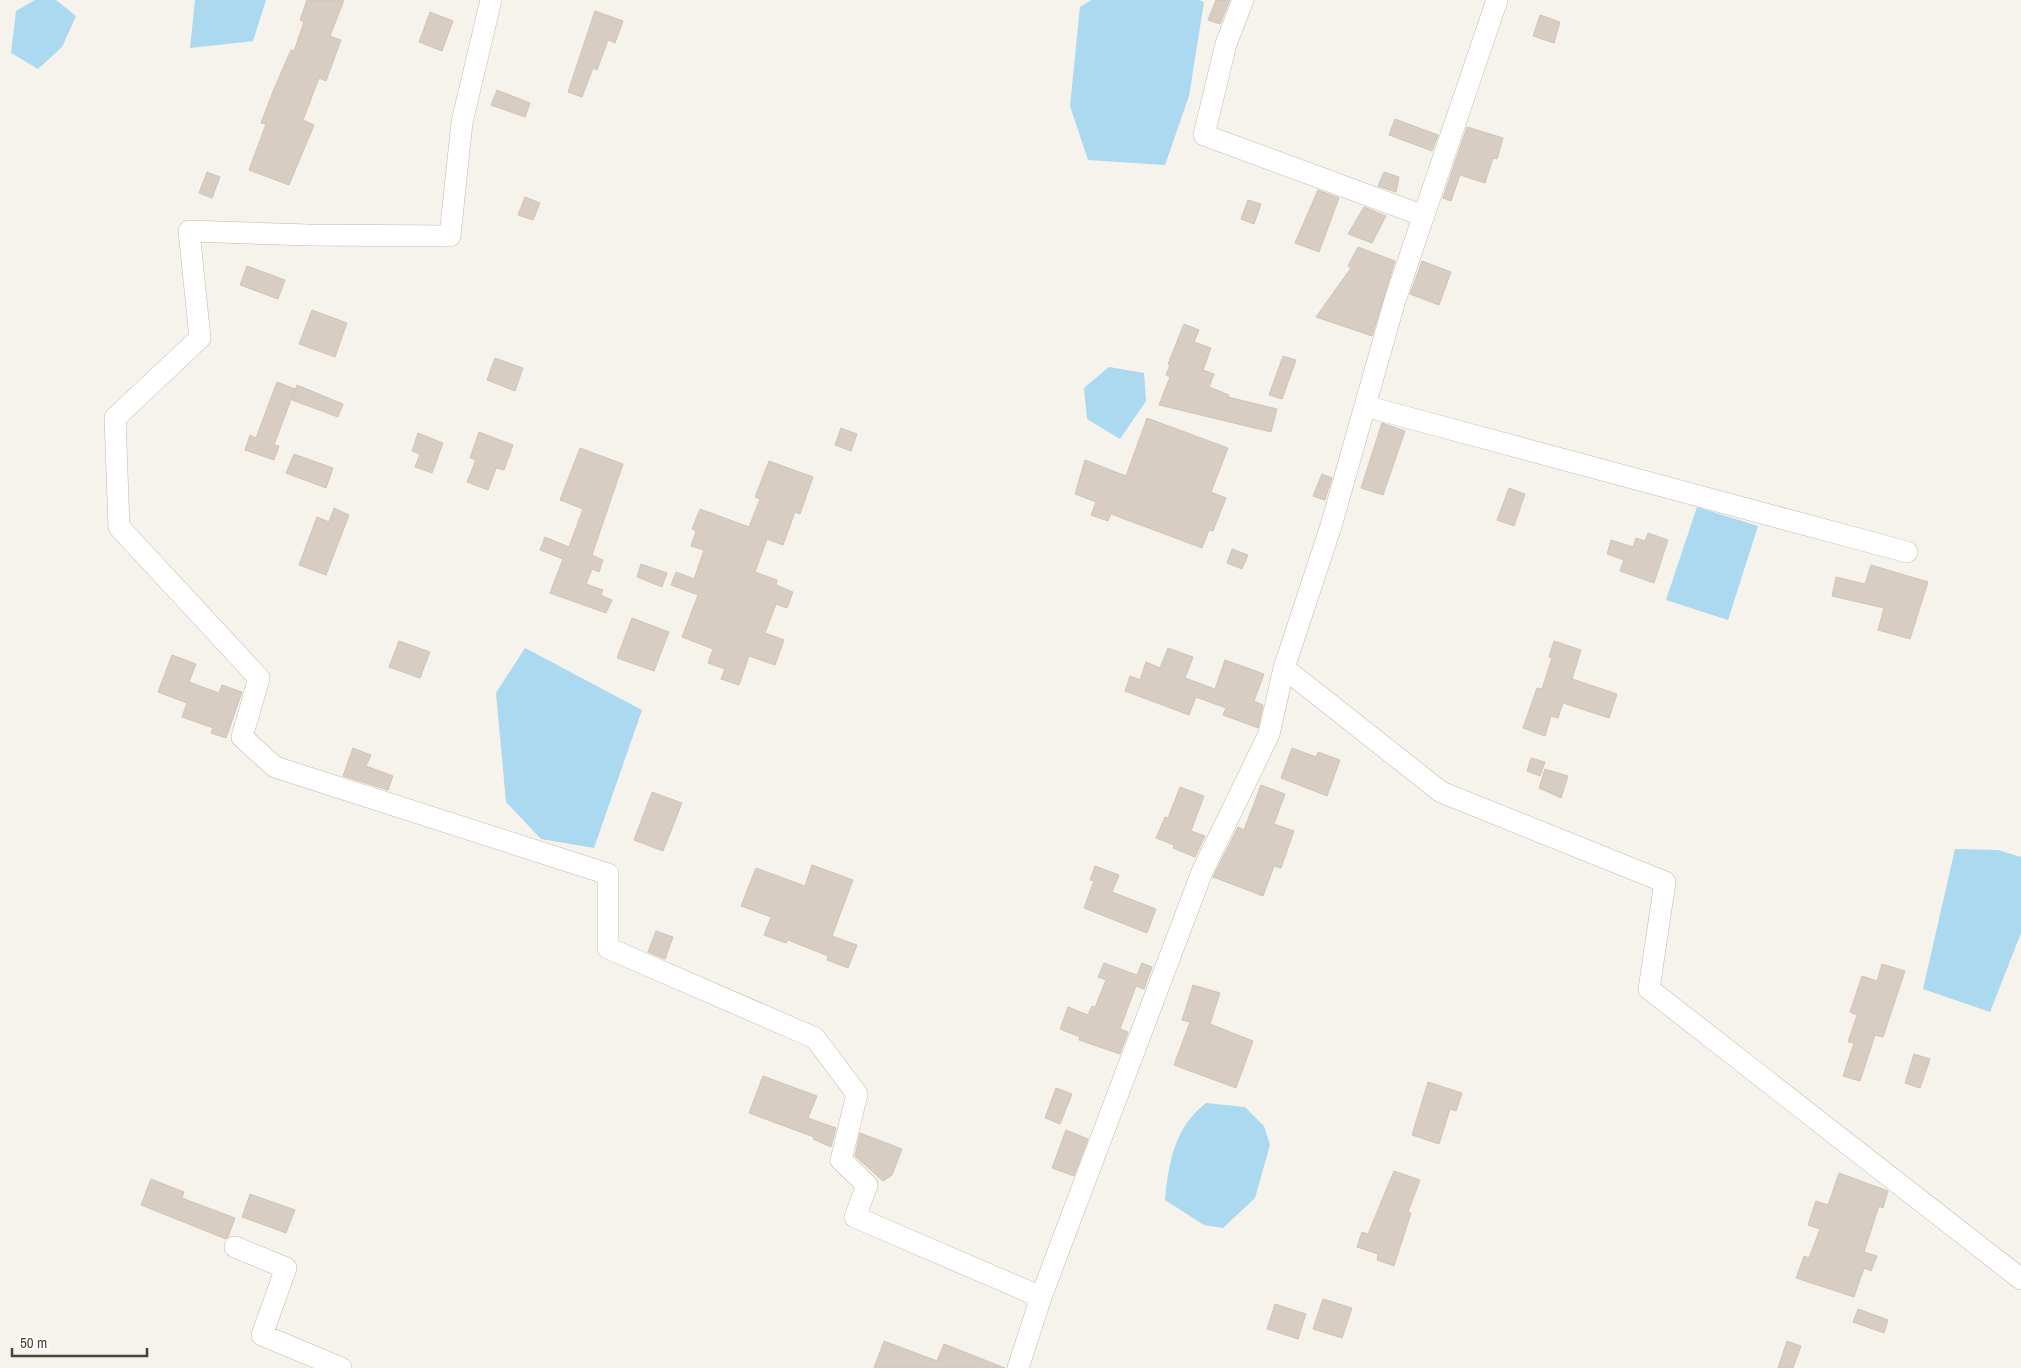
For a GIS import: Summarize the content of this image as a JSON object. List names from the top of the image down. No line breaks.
{"scale_bar":"50 m"}
